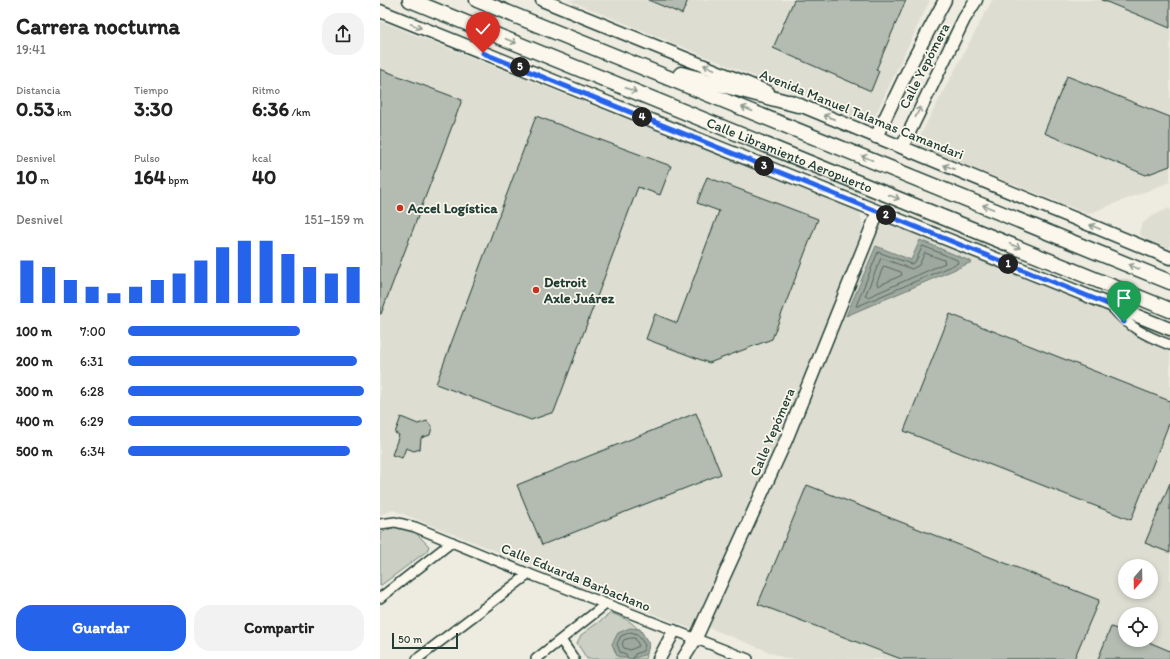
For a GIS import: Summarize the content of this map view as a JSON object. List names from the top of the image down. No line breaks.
{"streets":{"highway":["Calle Libramiento Aeropuerto"],"main road":["Calle Yepómera","Avenida Manuel Talamas Camandari"],"street":["Calle Eduarda Barbachano"]},"crossings":[["Calle Yepómera","Avenida Manuel Talamas Camandari"],["Calle Yepómera","Calle Eduarda Barbachano"]],"places":["Accel Logística","Detroit Axle Juárez"],"scale_bar":"50 m","north":"bottom","page":{"heading":["Carrera nocturna","19:41"],"pins":["5","4","3","2","1"],"stats":[["Distancia","0.53 km"],["Tiempo","3:30"],["Ritmo","6:36 /km"],["Desnivel","10 m"],["Pulso","164 bpm"],["kcal","40"]],"chart":["Desnivel","151–159 m"],"list":[{"name":"100 m","note":"7:00"},{"name":"200 m","note":"6:31"},{"name":"300 m","note":"6:28"},{"name":"400 m","note":"6:29"},{"name":"500 m","note":"6:34"}],"buttons":["Guardar","Compartir"],"scale":"50 m"}}
